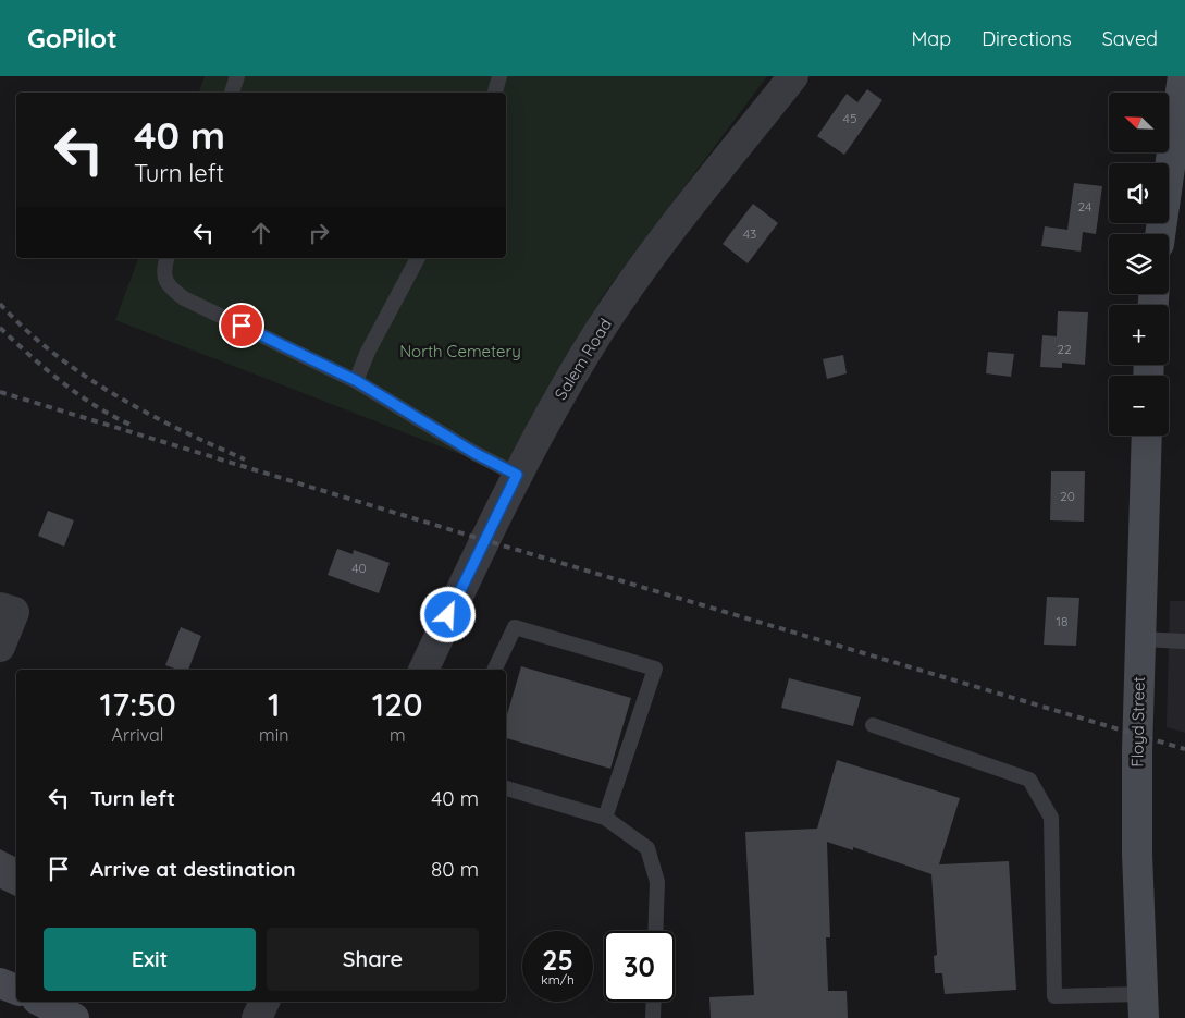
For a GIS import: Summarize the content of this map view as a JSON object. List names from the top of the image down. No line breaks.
{"streets":{"main road":["Floyd Street"],"street":["Salem Road"]},"parks":["North Cemetery"],"house_numbers":["45","24","43","22","20","40","18"],"north":"top left","page":{"header":"GoPilot","nav":["Map","Directions","Saved"],"map_buttons":["+","−"],"turn":["40 m","Turn left"],"eta":["17:50","Arrival","1","min","120","m"],"list":[{"name":"Turn left","value":"40 m"},{"name":"Arrive at destination","value":"80 m"}],"buttons":["Exit","Share"],"speed":"25 km/h","limit":"30"}}
